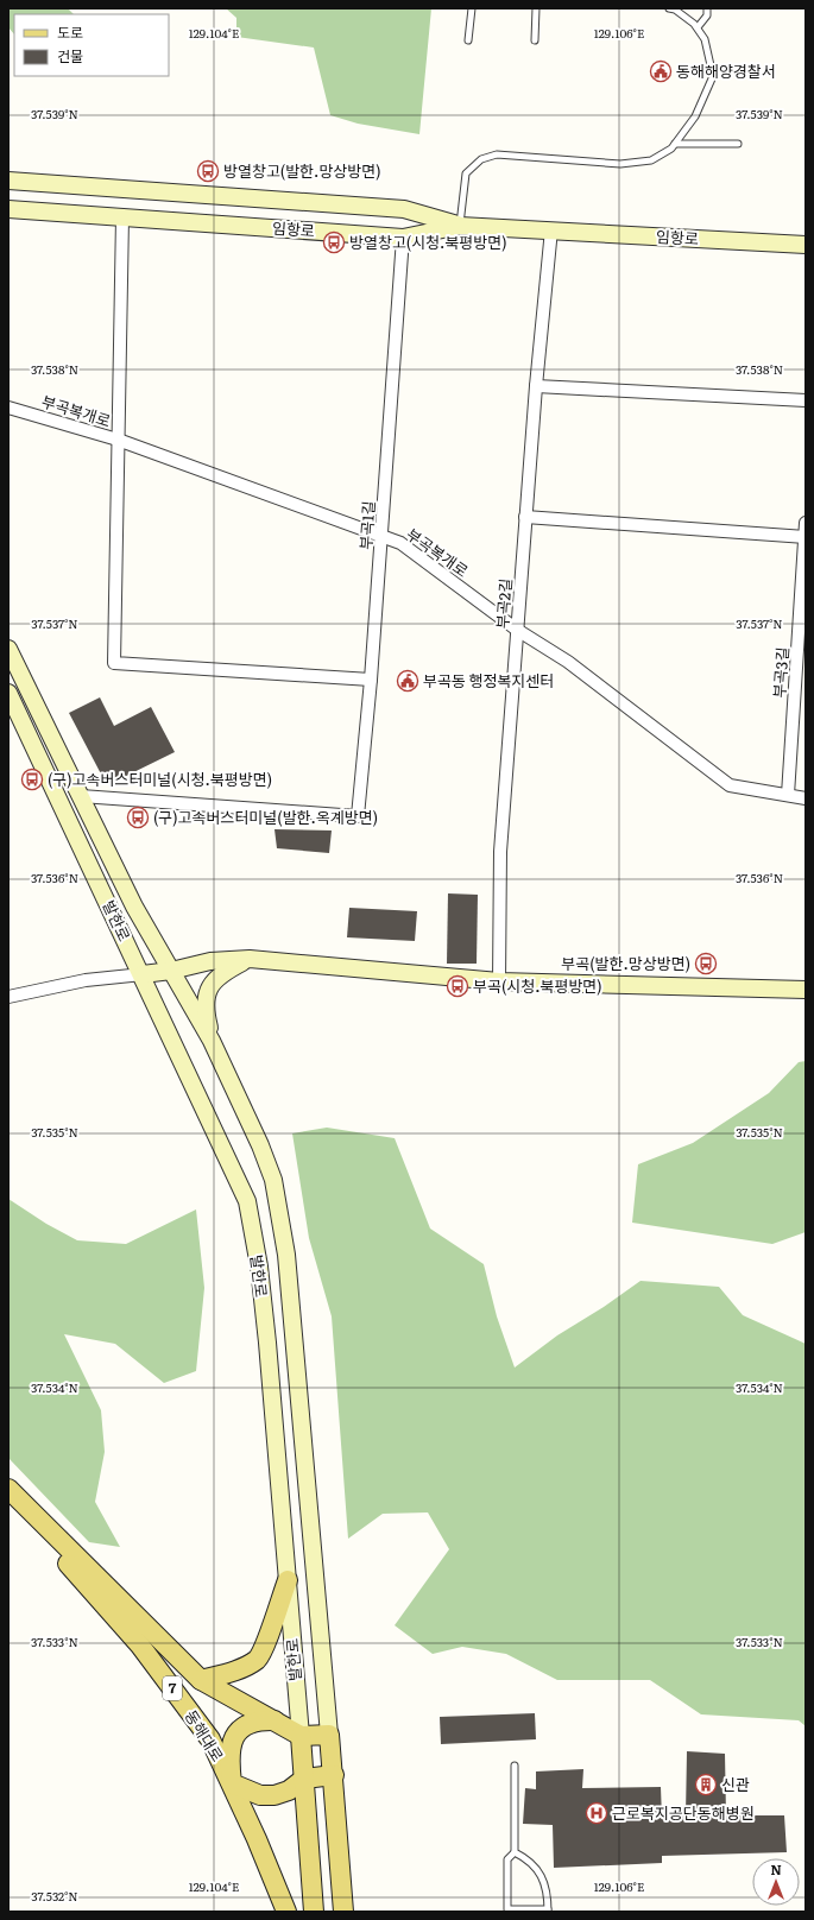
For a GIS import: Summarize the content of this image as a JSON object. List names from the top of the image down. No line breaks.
{"streets":{"main road":["발한로","7","동해대로"],"street":["임항로","부곡복개로","부곡1길","부곡2길","부곡3길"]},"crossings":[["임항로","부곡1길"],["임항로","부곡2길"],["부곡복개로","부곡1길"],["부곡복개로","부곡2길"],["부곡복개로","부곡3길"],["부곡1길","발한로"],["발한로","7"],["발한로","동해대로"],["7","동해대로"]],"places":{"public building":["동해해양경찰서","부곡동 행정복지센터"],"bus stop":["방열창고(발한.망상방면)","방열창고(시청.북평방면)","(구)고속버스터미널(시청.북평방면)","(구)고속버스터미널(발한.옥계방면)","부곡(발한.망상방면)","부곡(시청.북평방면)"],"building":["신관"],"hospital":["근로복지공단동해병원"]},"legend":["도로","건물"],"north":"top","coordinates":["129.104°E","129.106°E","37.539°N","37.538°N","37.537°N","37.536°N","37.535°N","37.534°N","37.533°N","37.532°N"]}
